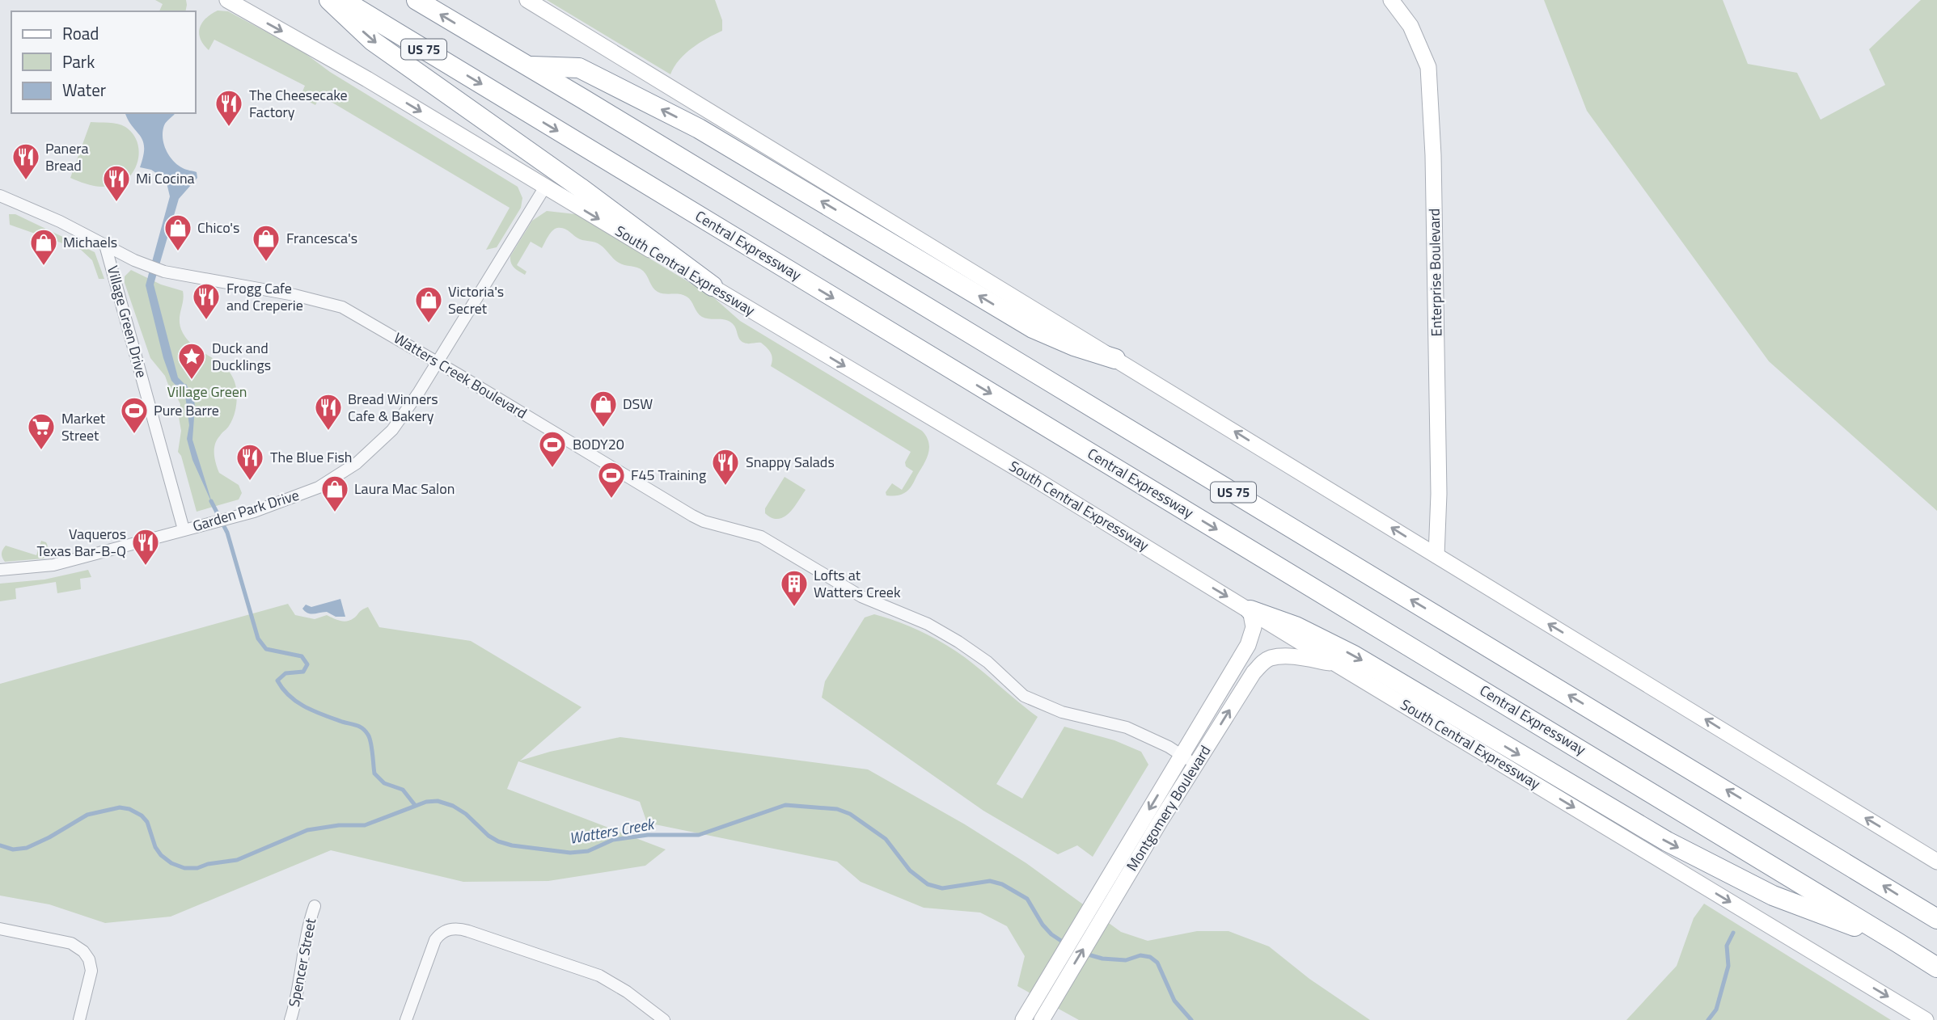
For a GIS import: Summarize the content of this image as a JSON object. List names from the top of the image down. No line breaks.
{"streets":{"highway":["US 75","Central Expressway"],"main road":["South Central Expressway","Enterprise Boulevard","Montgomery Boulevard"],"street":["Village Green Drive","Watters Creek Boulevard","Garden Park Drive","Spencer Street"]},"crossings":[["South Central Expressway","Garden Park Drive"],["South Central Expressway","Montgomery Boulevard"],["Village Green Drive","Watters Creek Boulevard"],["Village Green Drive","Garden Park Drive"],["Watters Creek Boulevard","Garden Park Drive"],["Watters Creek Boulevard","Montgomery Boulevard"]],"one_way":["South Central Expressway"],"water":["Watters Creek"],"parks":["Village Green"],"places":{"restaurant":["The Cheesecake Factory","Panera Bread","Mi Cocina","Frogg Cafe and Creperie","Bread Winners Cafe & Bakery","The Blue Fish","Snappy Salads","Vaqueros Texas Bar-B-Q"],"shop":["Chico's","Francesca's","Michaels","Victoria's Secret","DSW","Laura Mac Salon"],"place":["Duck and Ducklings"],"sports":["Pure Barre","BODY20","F45 Training"],"supermarket":["Market Street"],"building":["Lofts at Watters Creek"]},"legend":["Road","Park","Water"]}
